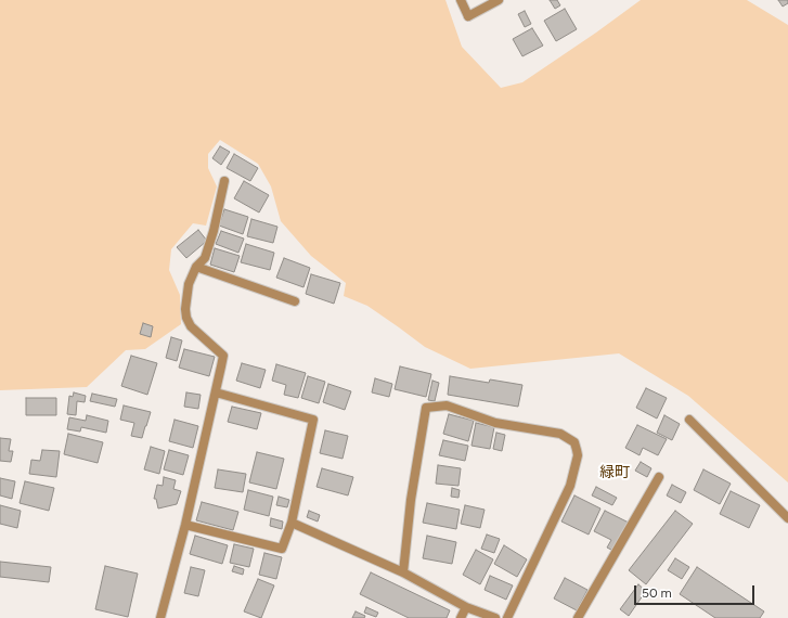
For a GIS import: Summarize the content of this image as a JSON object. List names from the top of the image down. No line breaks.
{"districts":["緑町"],"scale_bar":"50 m"}
